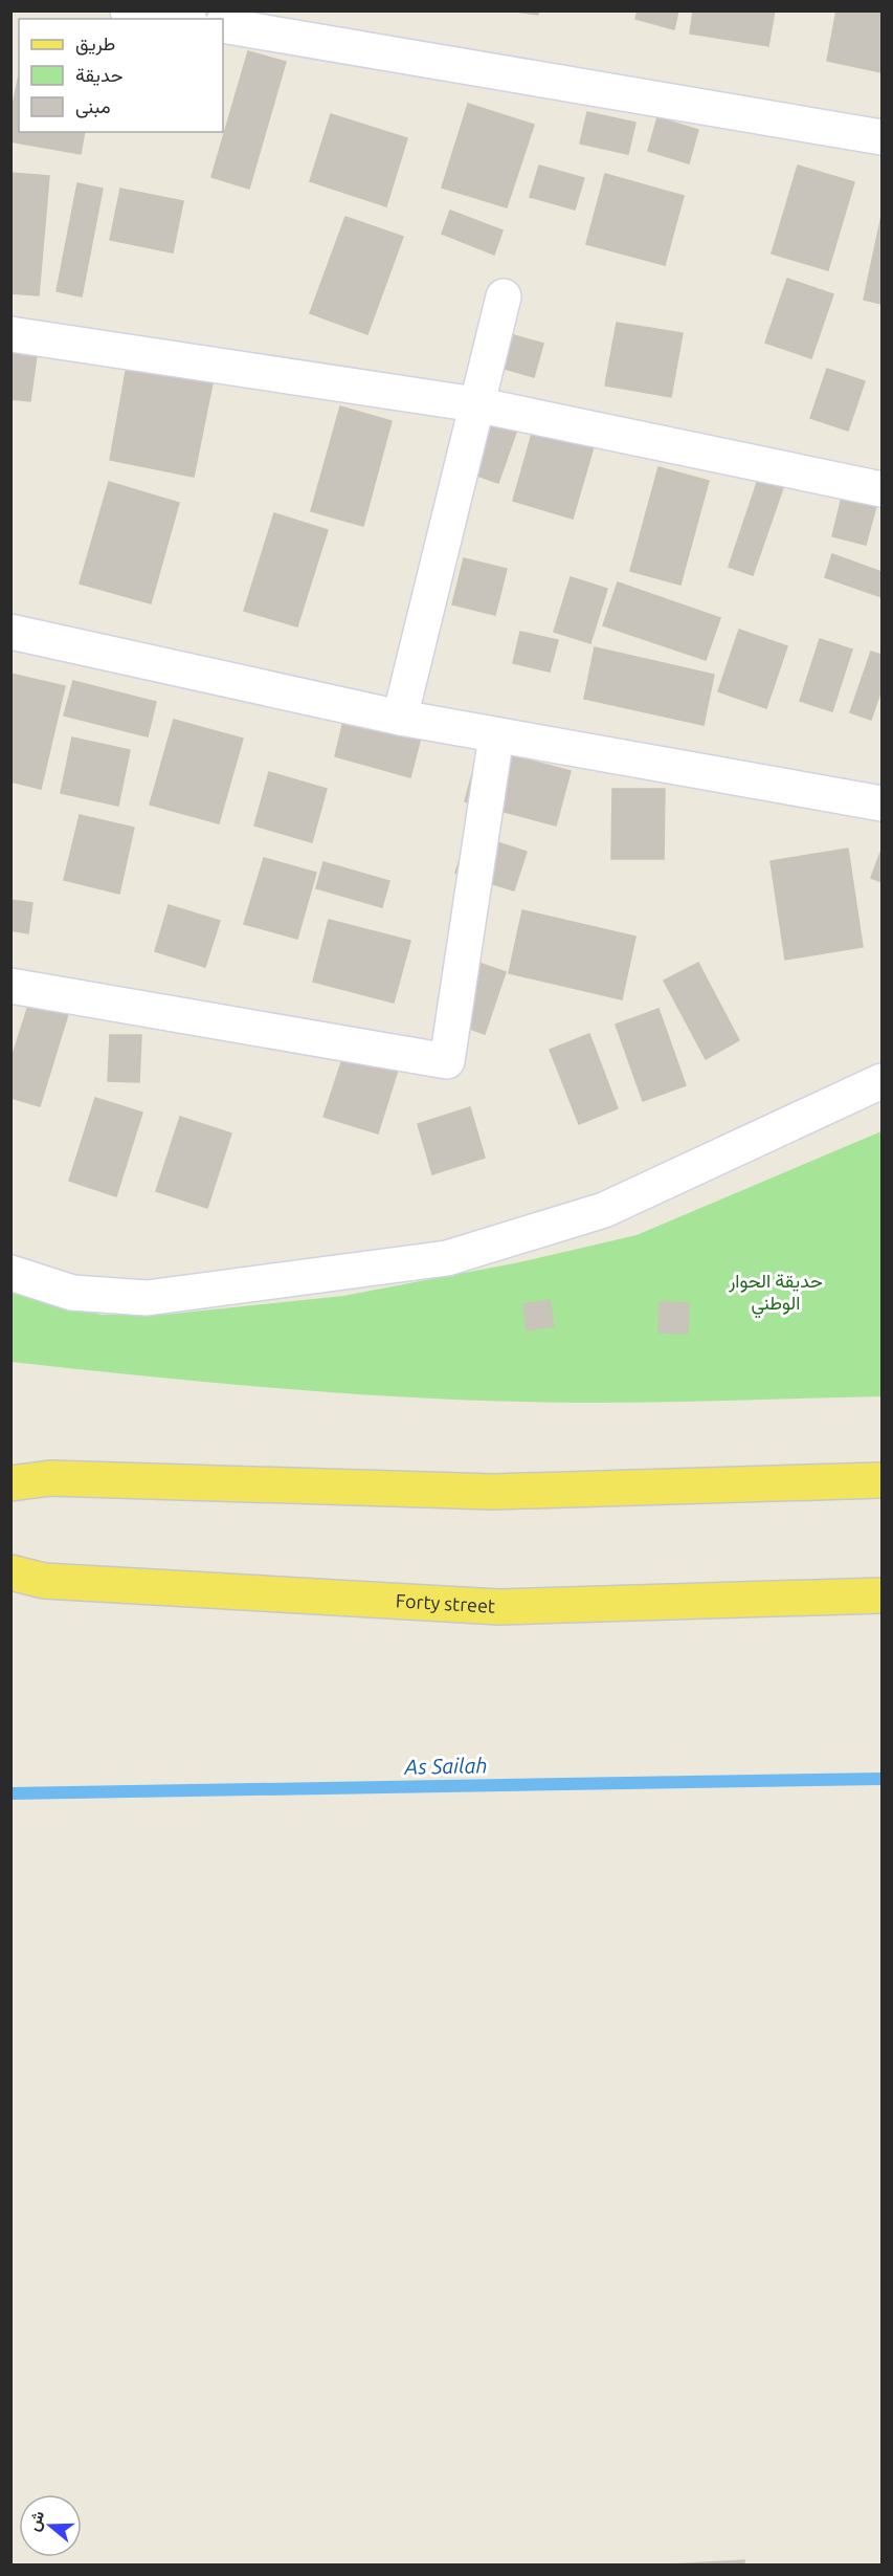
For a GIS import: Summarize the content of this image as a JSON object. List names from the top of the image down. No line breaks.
{"streets":{"main road":["Forty street"]},"water":["As Sailah"],"parks":["حديقة الحوار الوطني"],"legend":["طريق","حديقة","مبنى"],"north":"left"}
